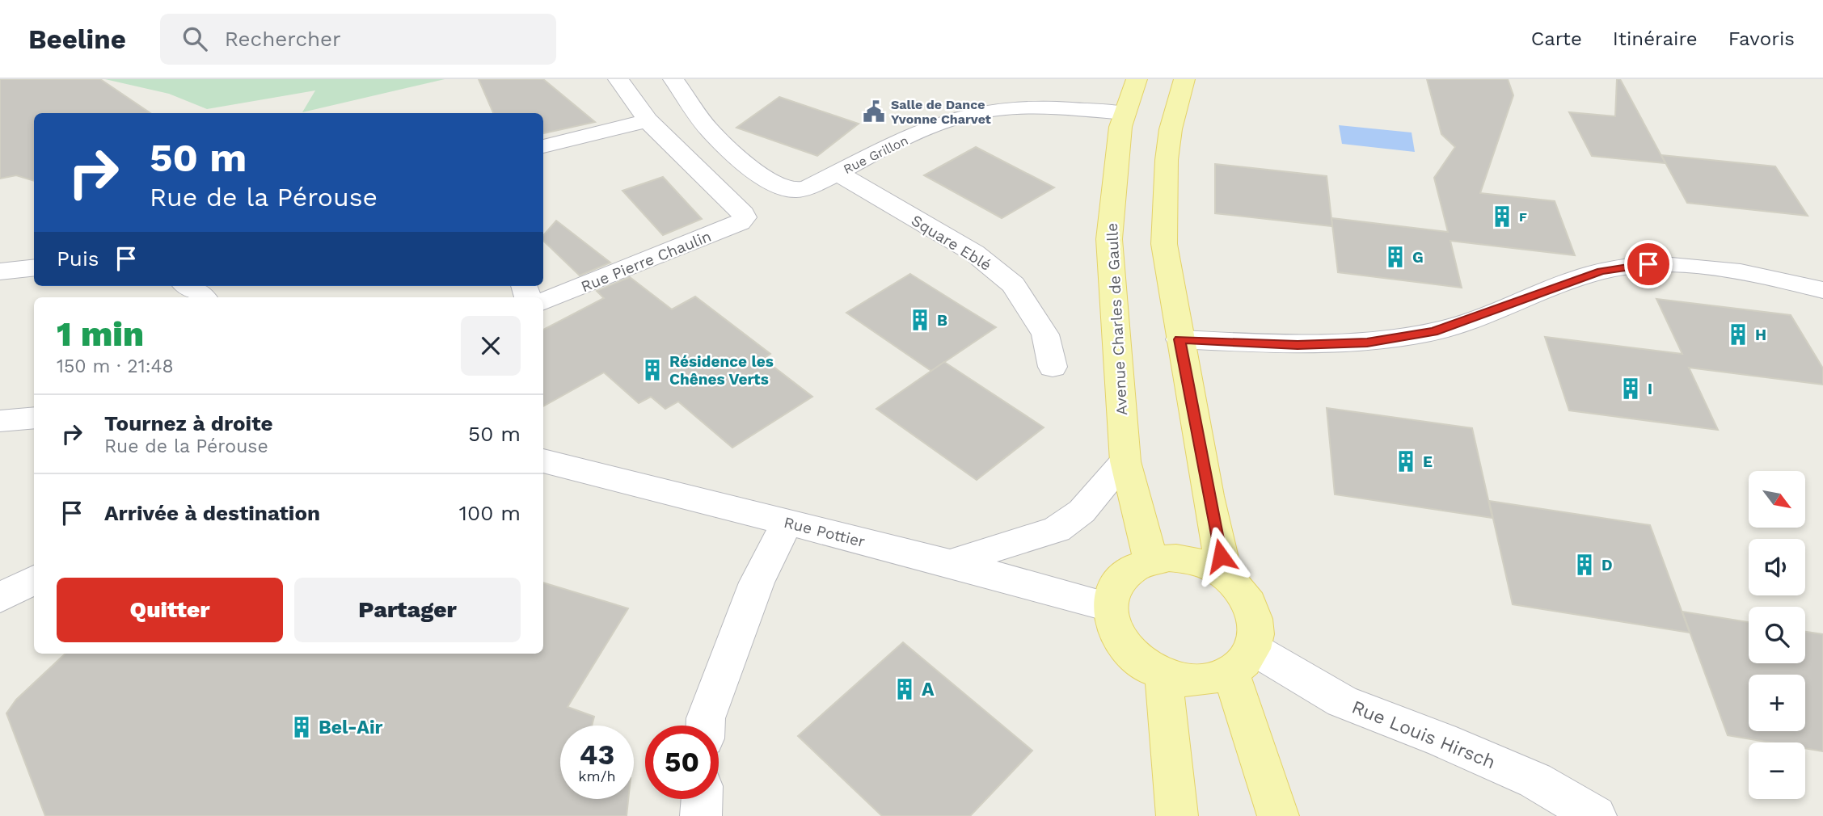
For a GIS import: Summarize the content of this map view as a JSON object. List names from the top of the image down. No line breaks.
{"streets":{"main road":["Avenue Charles de Gaulle"],"street":["Rue Grillon","Square Eblé","Rue Pierre Chaulin","Rue Pottier","Rue Louis Hirsch"]},"crossings":[["Rue Grillon","Square Eblé"],["Rue Grillon","Avenue Charles de Gaulle"],["Avenue Charles de Gaulle","Rue Pottier"],["Avenue Charles de Gaulle","Rue Louis Hirsch"],["Rue Pottier","Rue Louis Hirsch"]],"places":{"public building":["Salle de Dance Yvonne Charvet"],"building":["F","G","B","H","Résidence les Chênes Verts","I","E","D","A","Bel-Air"]},"north":"bottom right","page":{"header":"Beeline","search":"Rechercher","nav":["Carte","Itinéraire","Favoris"],"turn":["50 m","Rue de la Pérouse"],"then":"Puis","heading":["1 min","150 m · 21:48"],"list":[{"name":"Tournez à droite","note":"Rue de la Pérouse","value":"50 m"},{"name":"Arrivée à destination","value":"100 m"}],"map_buttons":["+","−"],"buttons":["Quitter","Partager"],"speed":"43 km/h","limit":"50"}}
